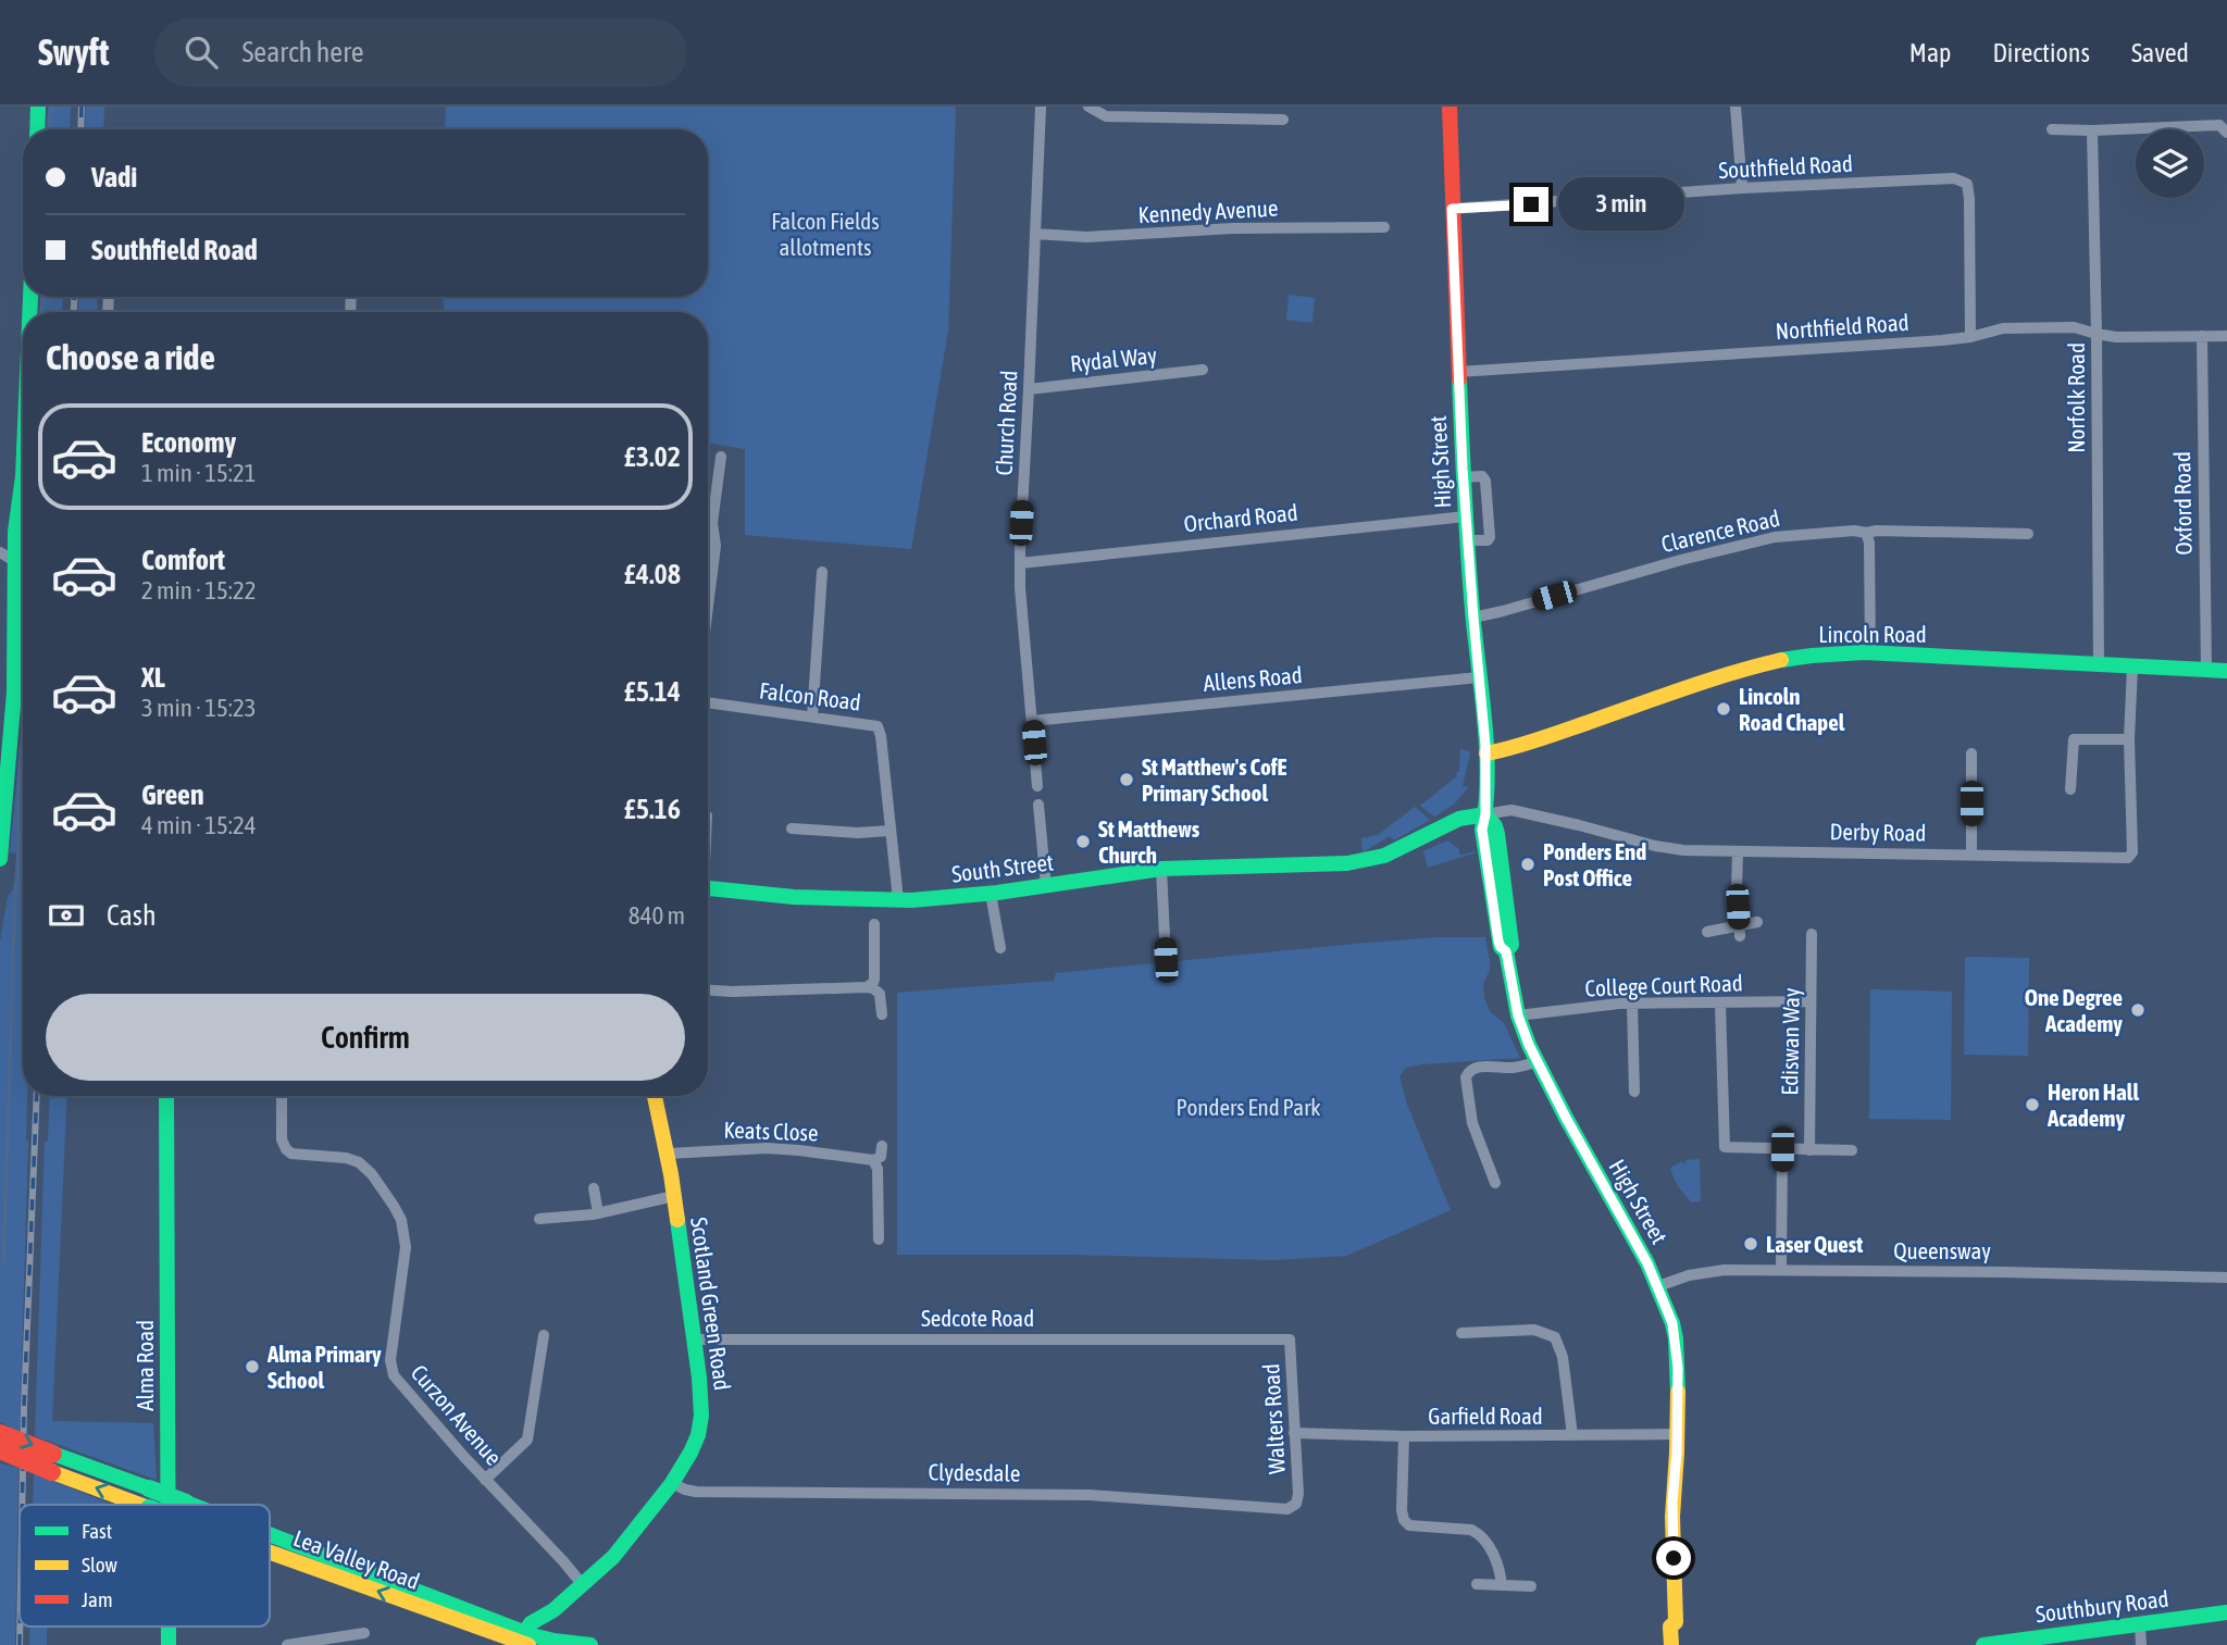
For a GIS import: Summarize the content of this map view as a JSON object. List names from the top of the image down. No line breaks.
{"streets":{"main road":["High Street","Lincoln Road","South Street","Scotland Green Road","Alma Road","Lea Valley Road","Southbury Road"],"street":["Southfield Road","Kennedy Avenue","Northfield Road","Rydal Way","Norfolk Road","Church Road","Oxford Road","Orchard Road","Clarence Road","Allens Road","Falcon Road","Derby Road","College Court Road","Ediswan Way","Keats Close","Queensway","Sedcote Road","Curzon Avenue","Garfield Road","Walters Road","Clydesdale"]},"crossings":[["Southfield Road","Northfield Road"],["Southfield Road","High Street"],["Kennedy Avenue","Church Road"],["Northfield Road","Norfolk Road"],["Northfield Road","High Street"],["Northfield Road","Oxford Road"],["Rydal Way","Church Road"],["Norfolk Road","Lincoln Road"],["Church Road","Orchard Road"],["Church Road","Allens Road"],["High Street","Orchard Road"],["High Street","Clarence Road"],["High Street","Lincoln Road"],["High Street","Allens Road"],["High Street","Derby Road"],["High Street","South Street"],["High Street","College Court Road"],["High Street","Queensway"],["High Street","Garfield Road"],["Oxford Road","Lincoln Road"],["Lincoln Road","Derby Road"],["Falcon Road","South Street"],["Derby Road","South Street"],["College Court Road","Ediswan Way"],["Keats Close","Scotland Green Road"],["Scotland Green Road","Sedcote Road"],["Scotland Green Road","Curzon Avenue"],["Scotland Green Road","Clydesdale"],["Scotland Green Road","Lea Valley Road"],["Sedcote Road","Walters Road"],["Garfield Road","Walters Road"],["Walters Road","Clydesdale"]],"parks":["Falcon Fields allotments","Ponders End Park"],"places":["Lincoln Road Chapel","St Matthew's CofE Primary School","St Matthews Church","Ponders End Post Office","One Degree Academy","Heron Hall Academy","Laser Quest","Alma Primary School"],"legend":["Fast","Slow","Jam"],"page":{"header":"Swyft","search":"Search here","nav":["Map","Directions","Saved"],"banner":["Vadi","Southfield Road"],"bubble":"3 min","heading":"Choose a ride","list":[{"name":"Economy","note":"1 min · 15:21","value":"£3.02"},{"name":"Comfort","note":"2 min · 15:22","value":"£4.08"},{"name":"XL","note":"3 min · 15:23","value":"£5.14"},{"name":"Green","note":"4 min · 15:24","value":"£5.16"}],"pay":["Cash","840 m"],"buttons":"Confirm"}}
